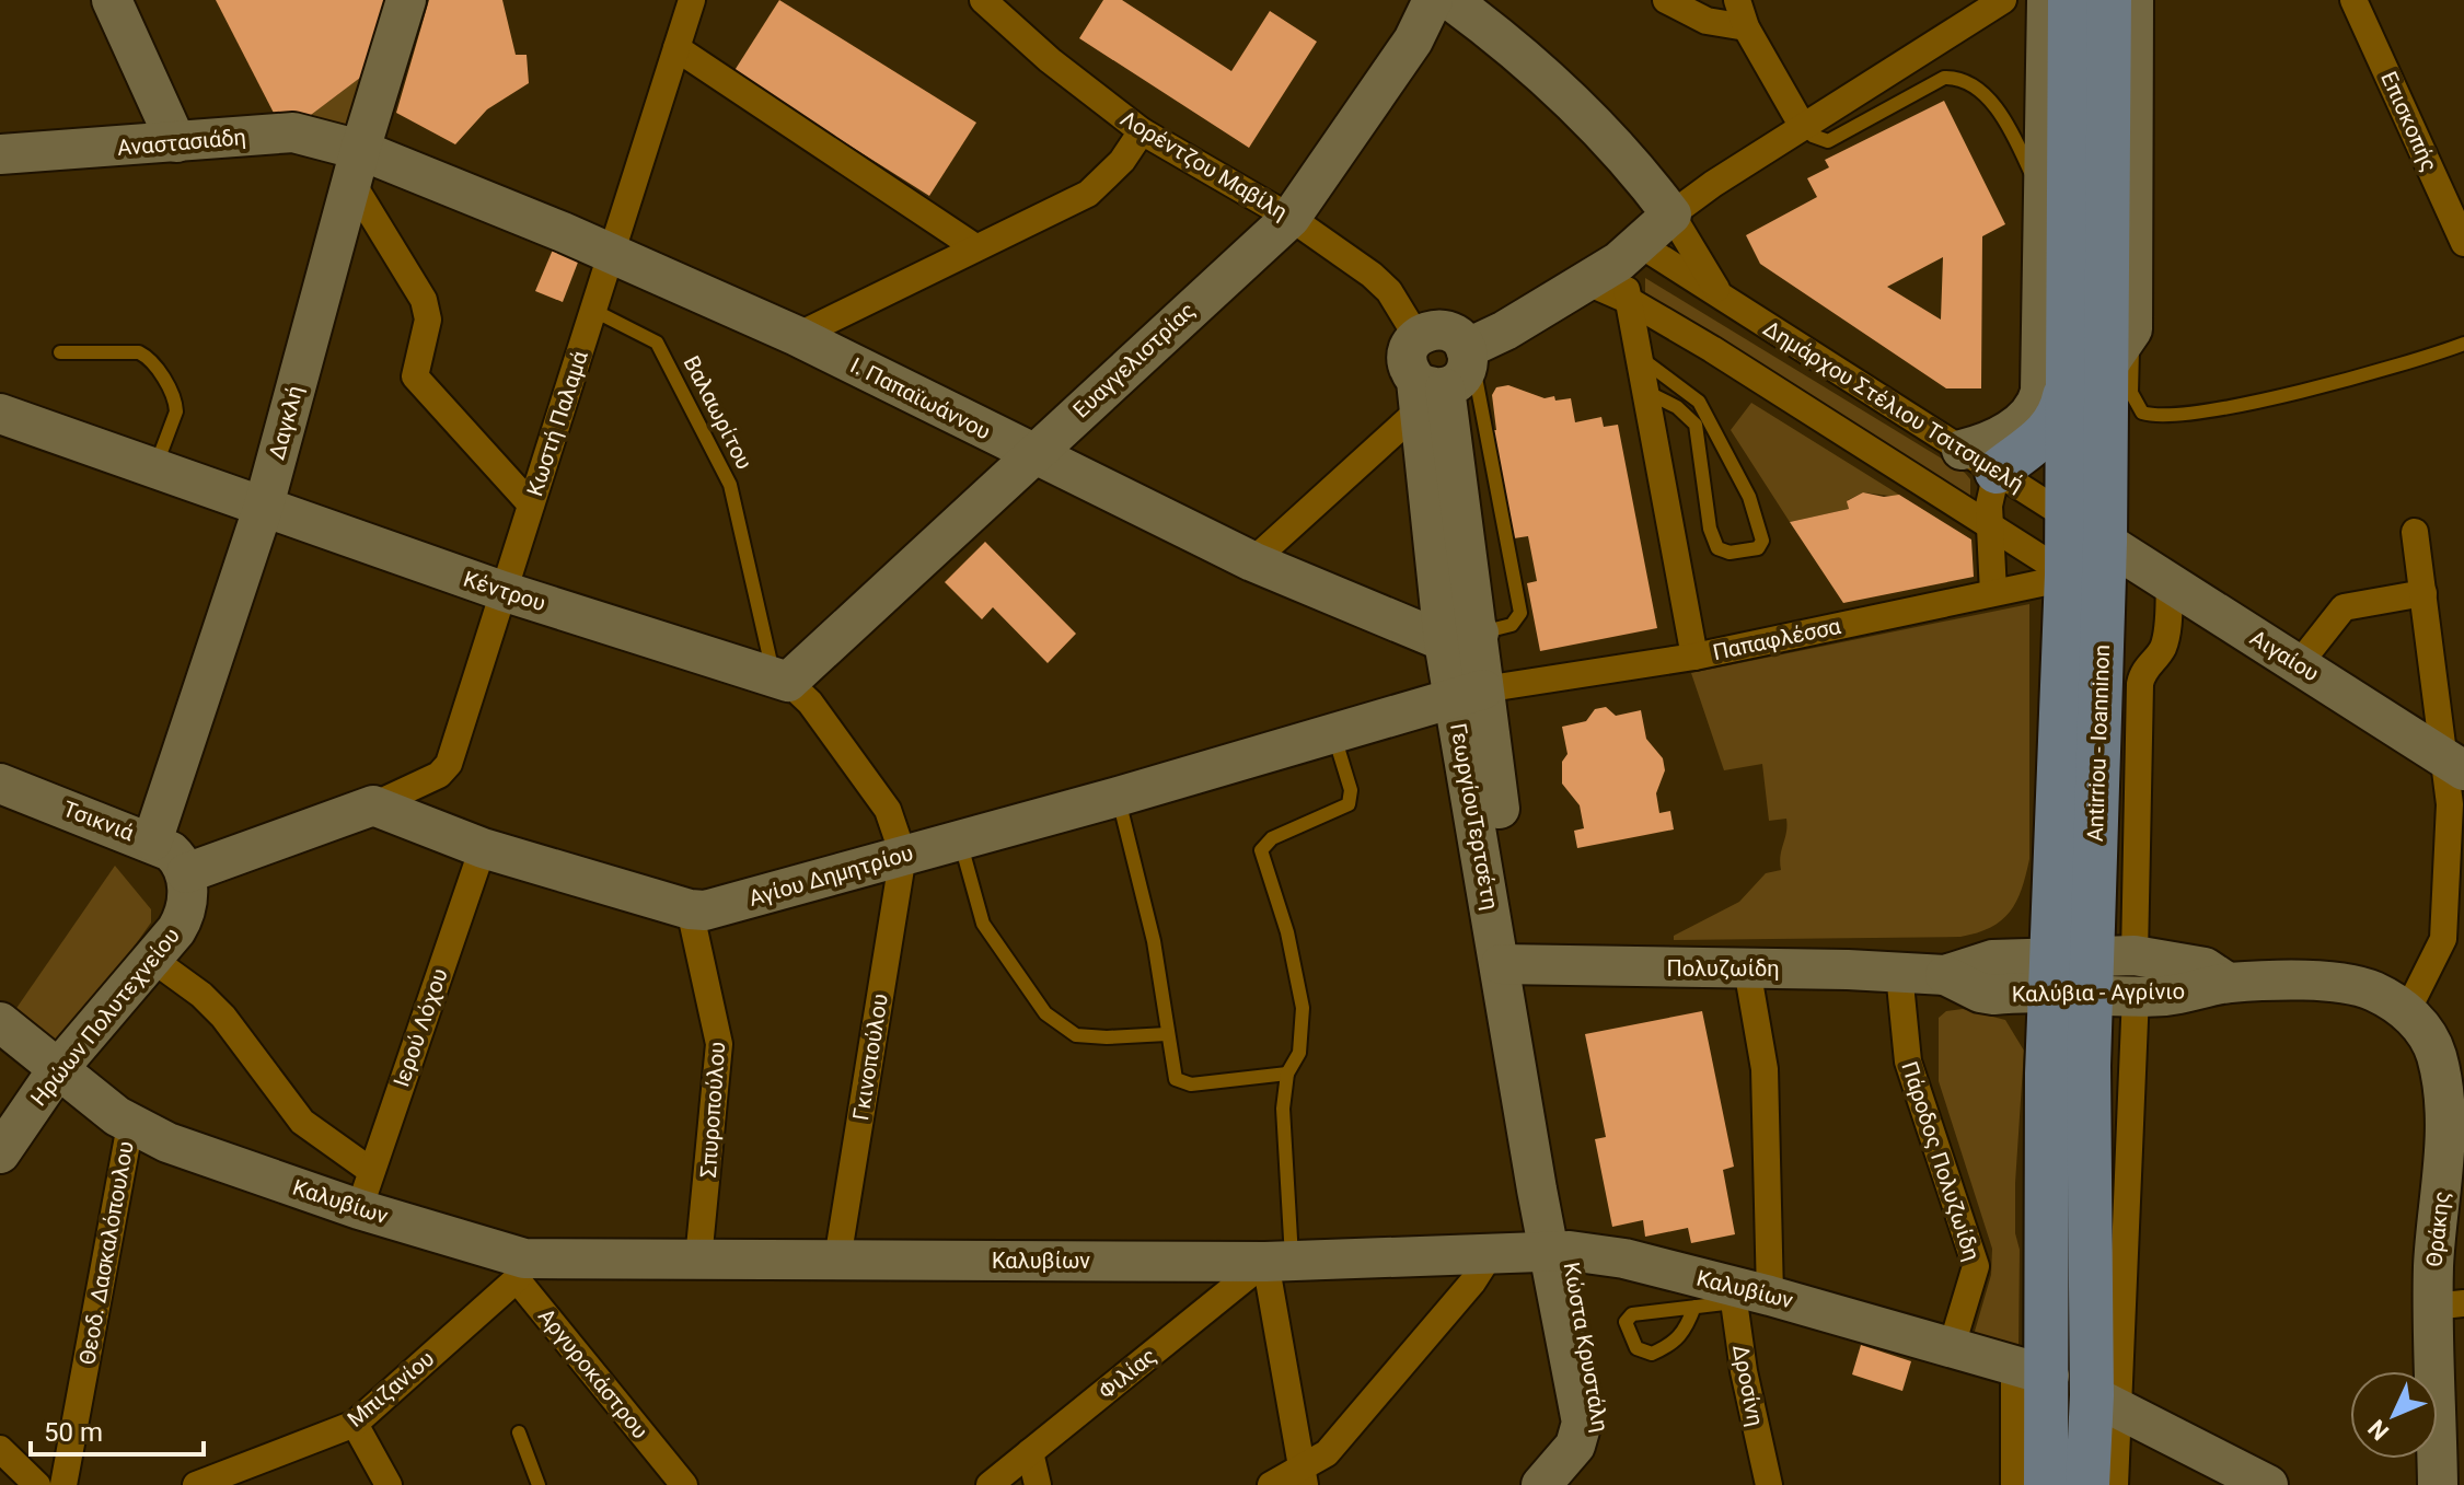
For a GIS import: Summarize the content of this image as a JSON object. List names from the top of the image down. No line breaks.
{"streets":{"main road":["Antirriou - Ioanninon"],"street":["Επισκοπής","Αναστασιάδη","Λορέντζου Μαβίλη","Ευαγγελιστρίας","Ι. Παπαϊωάννου","Δημάρχου Στέλιου Τσιτσιμελή","Δαγκλή","Κωστή Παλαμά","Κέντρου","Παπαφλέσσα","Αιγαίου","ΓεωργίουΤερτσέτη","Τσικνιά","Αγίου Δημητρίου","Πολυζωίδη","Καλύβια - Αγρίνιο","Ηρώων Πολυτεχνείου","Ιερού Λόχου","Γκινοπούλου","Σπυροπούλου","Πάροδος Πολυζωίδη","Καλυβίων","Θράκης","Θεοδ. Δασκαλόπουλου","Κώστα Κρυστάλη","Αργυροκάστρου","Φιλίας","Δροσίνη","Μπιζανίου"],"lane":["Βαλαωρίτου"]},"crossings":[["Αναστασιάδη","Ι. Παπαϊωάννου"],["Αναστασιάδη","Δαγκλή"],["Λορέντζου Μαβίλη","Ευαγγελιστρίας"],["Λορέντζου Μαβίλη","ΓεωργίουΤερτσέτη"],["Ευαγγελιστρίας","Ι. Παπαϊωάννου"],["Ευαγγελιστρίας","Βαλαωρίτου"],["Ευαγγελιστρίας","Κέντρου"],["Ι. Παπαϊωάννου","Δαγκλή"],["Ι. Παπαϊωάννου","Κωστή Παλαμά"],["Ι. Παπαϊωάννου","ΓεωργίουΤερτσέτη"],["Δημάρχου Στέλιου Τσιτσιμελή","Antirriou - Ioanninon"],["Βαλαωρίτου","Κωστή Παλαμά"],["Βαλαωρίτου","Κέντρου"],["Δαγκλή","Κέντρου"],["Δαγκλή","Τσικνιά"],["Κωστή Παλαμά","Κέντρου"],["Κωστή Παλαμά","Αγίου Δημητρίου"],["Κέντρου","Αγίου Δημητρίου"],["Κέντρου","Γκινοπούλου"],["Παπαφλέσσα","Antirriou - Ioanninon"],["Παπαφλέσσα","ΓεωργίουΤερτσέτη"],["Παπαφλέσσα","Αγίου Δημητρίου"],["Αιγαίου","Antirriou - Ioanninon"],["Antirriou - Ioanninon","Καλύβια - Αγρίνιο"],["Antirriou - Ioanninon","Καλυβίων"],["ΓεωργίουΤερτσέτη","Αγίου Δημητρίου"],["ΓεωργίουΤερτσέτη","Πολυζωίδη"],["ΓεωργίουΤερτσέτη","Καλυβίων"],["ΓεωργίουΤερτσέτη","Κώστα Κρυστάλη"],["Τσικνιά","Ηρώων Πολυτεχνείου"],["Αγίου Δημητρίου","Ιερού Λόχου"],["Αγίου Δημητρίου","Γκινοπούλου"],["Αγίου Δημητρίου","Σπυροπούλου"],["Πολυζωίδη","Καλύβια - Αγρίνιο"],["Πολυζωίδη","Πάροδος Πολυζωίδη"],["Πολυζωίδη","Δροσίνη"],["Καλύβια - Αγρίνιο","Θράκης"],["Ηρώων Πολυτεχνείου","Καλυβίων"],["Ιερού Λόχου","Καλυβίων"],["Γκινοπούλου","Καλυβίων"],["Σπυροπούλου","Καλυβίων"],["Πάροδος Πολυζωίδη","Καλυβίων"],["Καλυβίων","Θεοδ. Δασκαλόπουλου"],["Καλυβίων","Κώστα Κρυστάλη"],["Καλυβίων","Αργυροκάστρου"],["Καλυβίων","Φιλίας"],["Καλυβίων","Δροσίνη"],["Καλυβίων","Μπιζανίου"],["Αργυροκάστρου","Μπιζανίου"]],"scale_bar":"50 m","north":"bottom left"}
